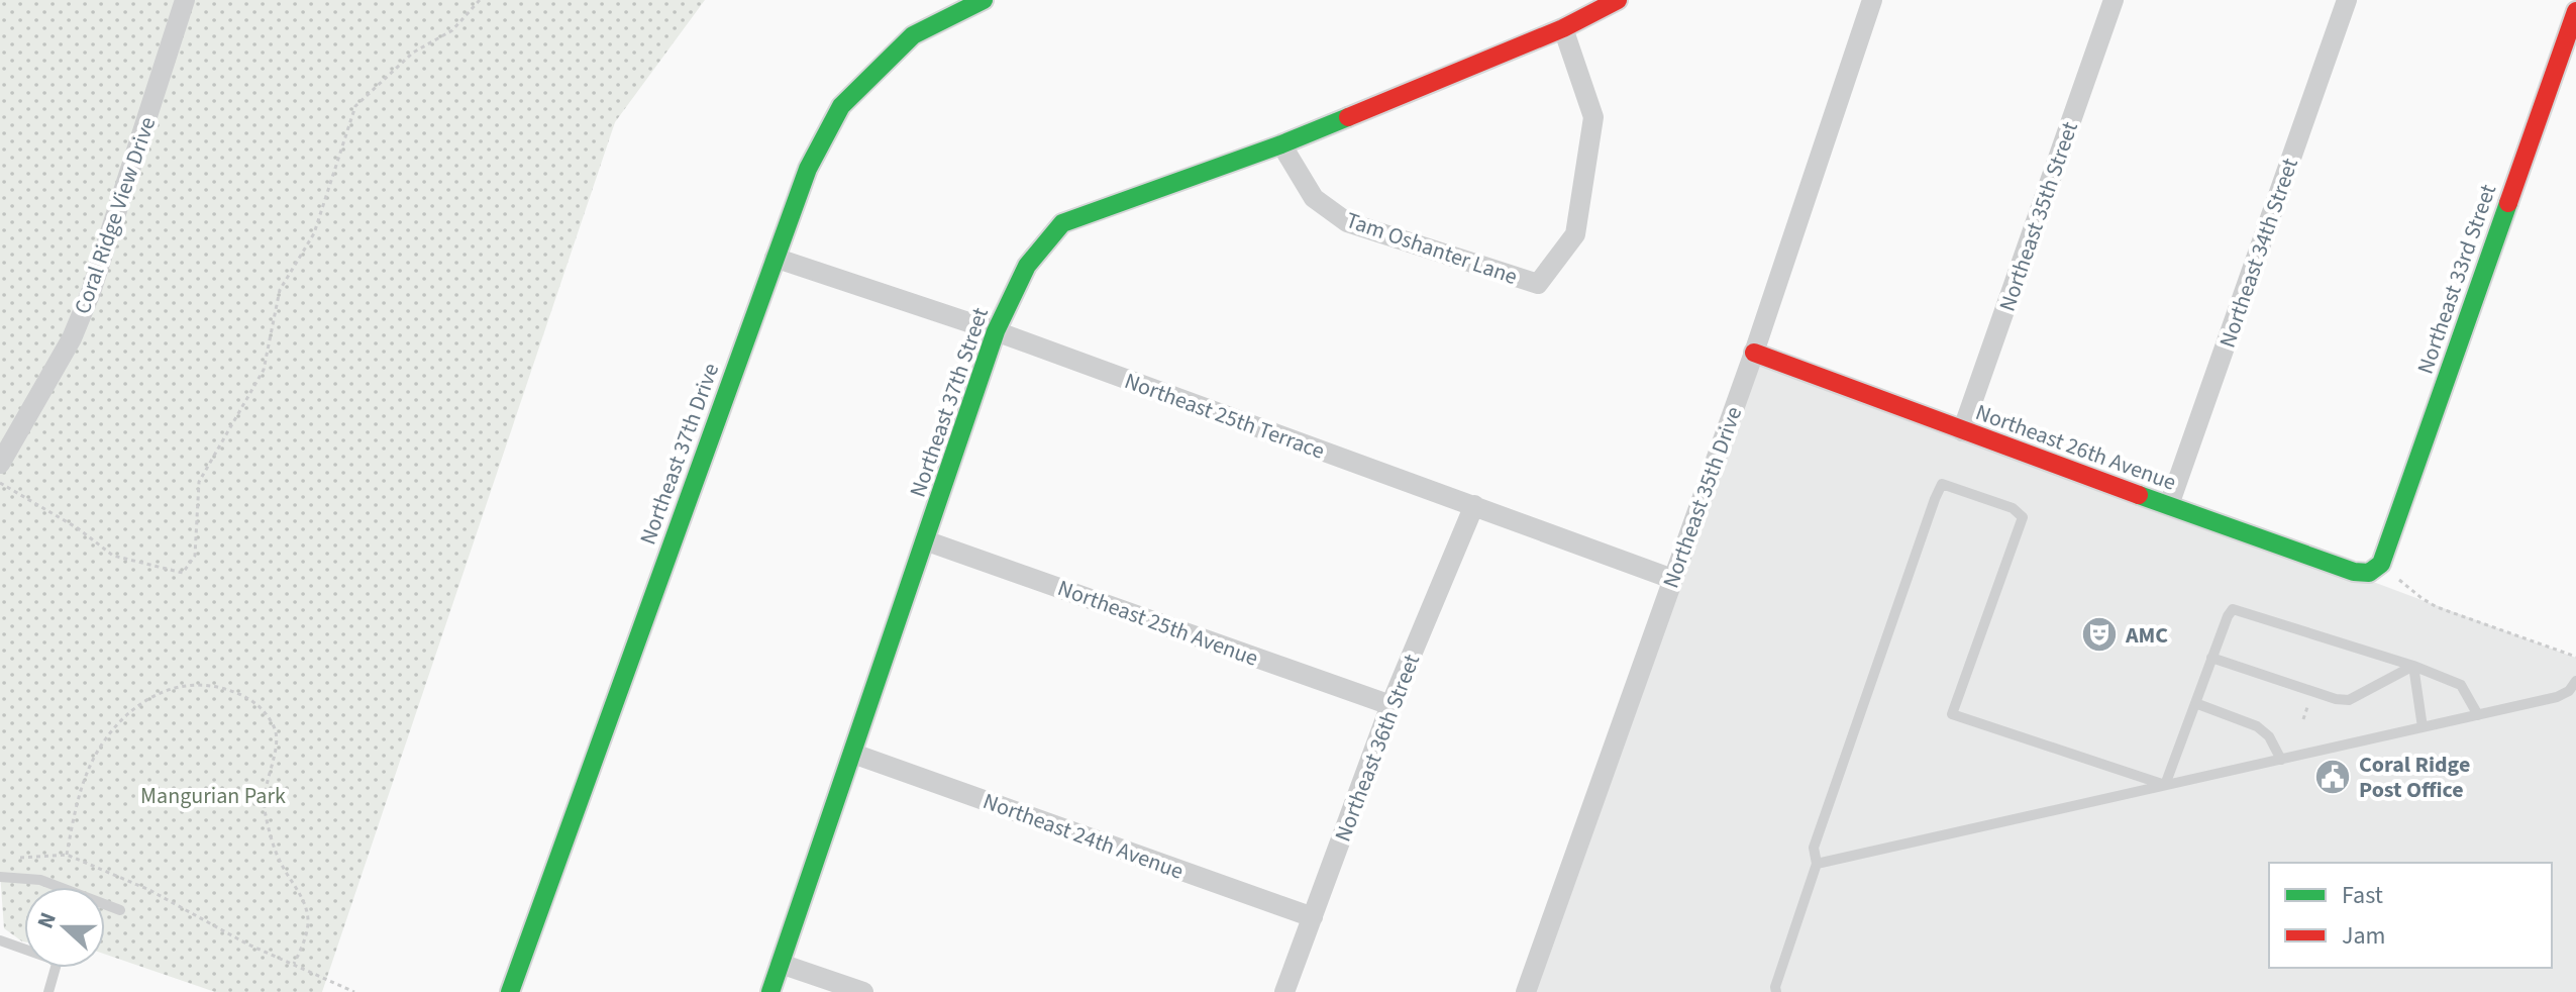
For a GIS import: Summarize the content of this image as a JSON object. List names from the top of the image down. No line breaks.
{"streets":{"street":["Coral Ridge View Drive","Northeast 35th Street","Tam Oshanter Lane","Northeast 34th Street","Northeast 33rd Street","Northeast 37th Street","Northeast 25th Terrace","Northeast 26th Avenue","Northeast 37th Drive","Northeast 35th Drive","Northeast 25th Avenue","Northeast 36th Street","Northeast 24th Avenue"]},"crossings":[["Northeast 35th Street","Northeast 26th Avenue"],["Tam Oshanter Lane","Northeast 37th Street"],["Northeast 34th Street","Northeast 26th Avenue"],["Northeast 33rd Street","Northeast 26th Avenue"],["Northeast 37th Street","Northeast 25th Terrace"],["Northeast 37th Street","Northeast 25th Avenue"],["Northeast 37th Street","Northeast 24th Avenue"],["Northeast 25th Terrace","Northeast 37th Drive"],["Northeast 25th Terrace","Northeast 35th Drive"],["Northeast 25th Terrace","Northeast 36th Street"],["Northeast 26th Avenue","Northeast 35th Drive"],["Northeast 25th Avenue","Northeast 36th Street"],["Northeast 36th Street","Northeast 24th Avenue"]],"parks":["Mangurian Park"],"places":{"theatre":["AMC"],"public building":["Coral Ridge Post Office"]},"legend":["Fast","Jam"],"north":"left"}
